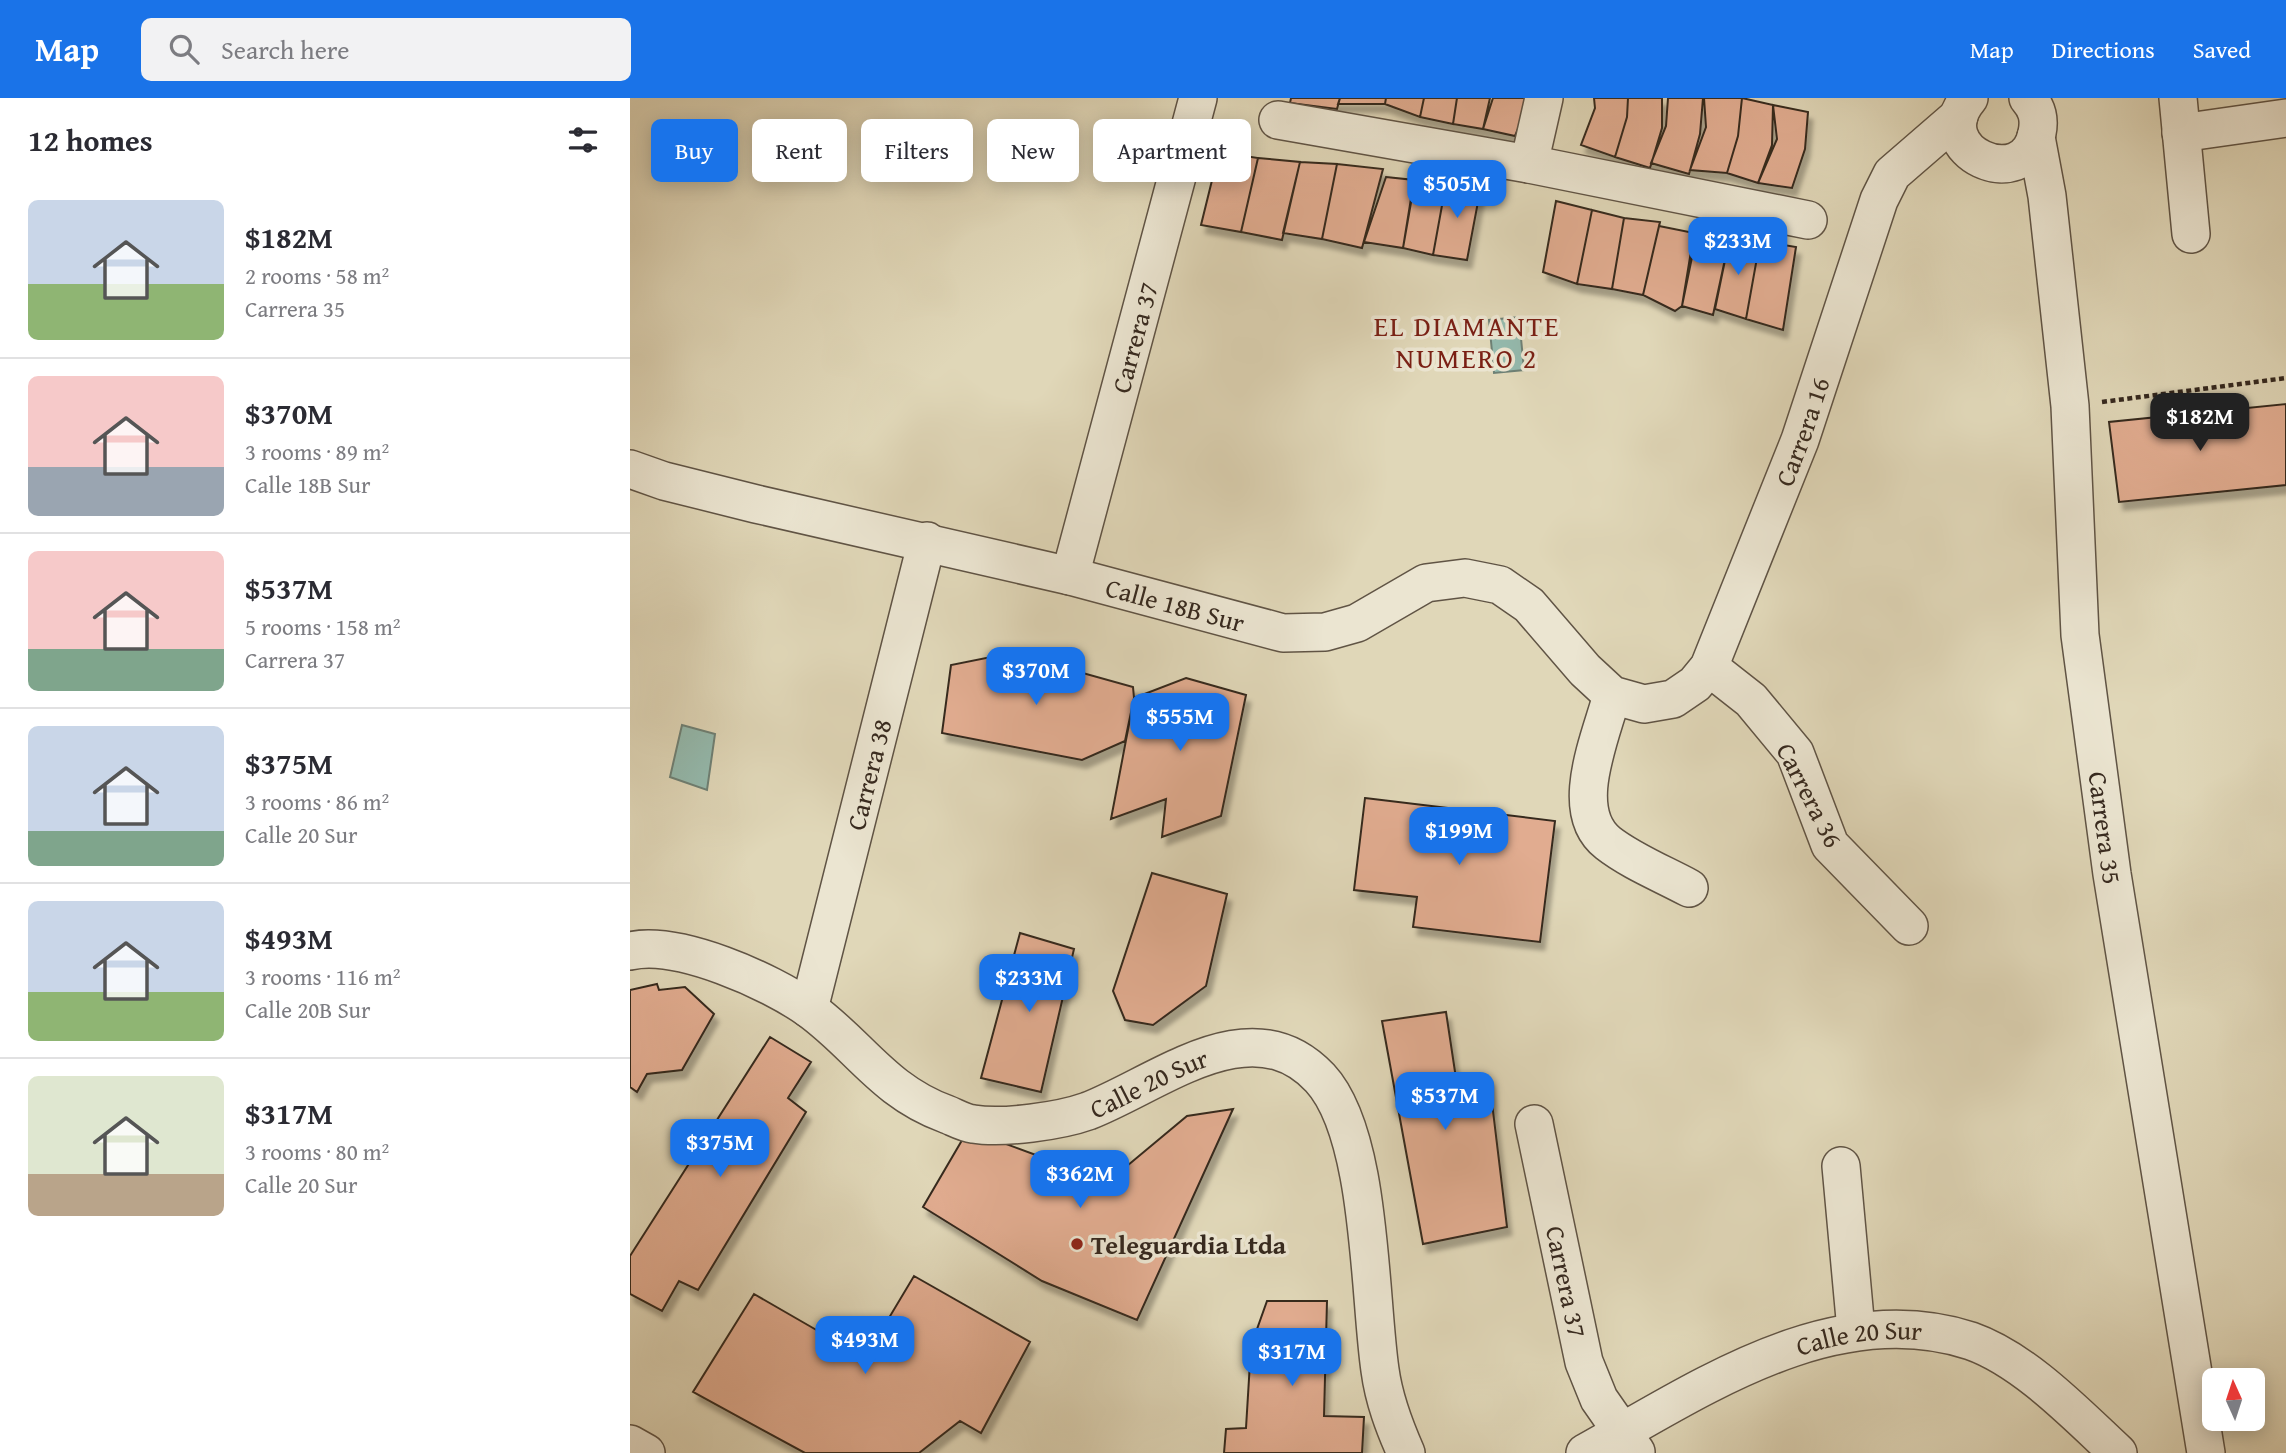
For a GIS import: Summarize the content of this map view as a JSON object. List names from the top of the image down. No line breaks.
{"streets":{"street":["Carrera 37","Carrera 16","Calle 18B Sur","Carrera 38","Carrera 36","Carrera 35","Calle 20 Sur"]},"crossings":[["Carrera 37","Calle 18B Sur"],["Carrera 37","Calle 20 Sur"],["Carrera 16","Calle 18B Sur"],["Carrera 16","Carrera 36"],["Calle 18B Sur","Carrera 38"],["Carrera 38","Calle 20 Sur"]],"districts":["EL DIAMANTE NUMERO 2"],"places":["Teleguardia Ltda"],"north":"top","page":{"header":"Map","search":"Search here","nav":["Map","Directions","Saved"],"heading":"12 homes","chip":["Buy","Rent","Filters","New","Apartment"],"price":["$505M","$233M","$182M","$370M","$555M","$199M","$233M","$537M","$375M","$362M","$493M","$317M"],"list":[{"name":"$182M","note":"2 rooms · 58 m² · Carrera 35"},{"name":"$370M","note":"3 rooms · 89 m² · Calle 18B Sur"},{"name":"$537M","note":"5 rooms · 158 m² · Carrera 37"},{"name":"$375M","note":"3 rooms · 86 m² · Calle 20 Sur"},{"name":"$493M","note":"3 rooms · 116 m² · Calle 20B Sur"},{"name":"$317M","note":"3 rooms · 80 m² · Calle 20 Sur"}]}}
